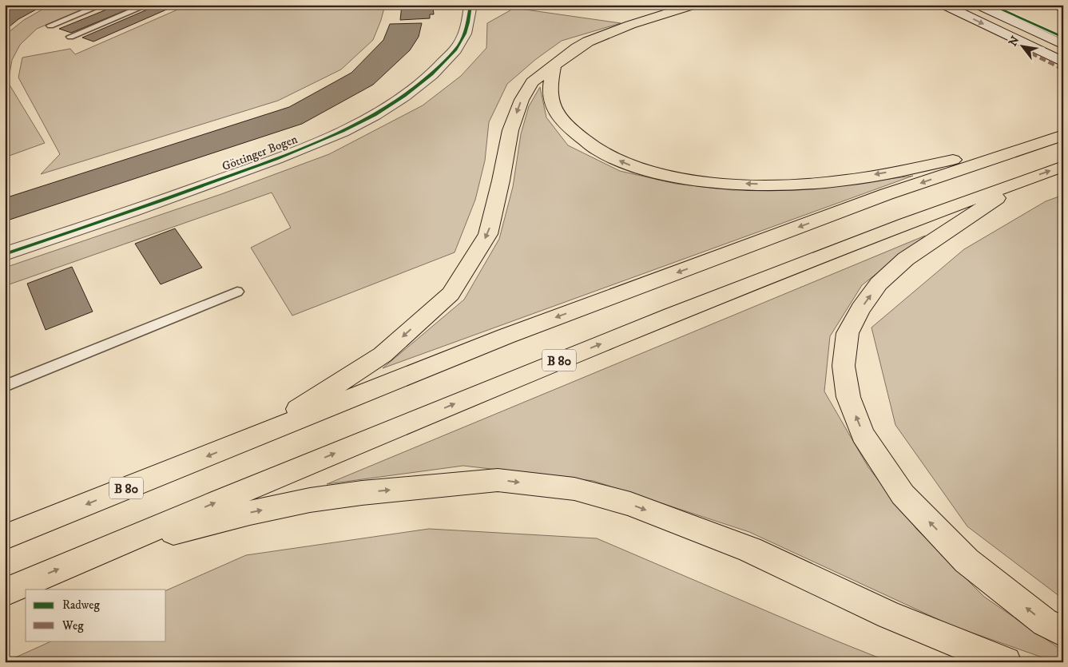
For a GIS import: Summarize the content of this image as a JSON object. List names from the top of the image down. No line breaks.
{"streets":{"highway":["B 80"],"street":["Göttinger Bogen"]},"legend":["Radweg","Weg"],"north":"top left"}
